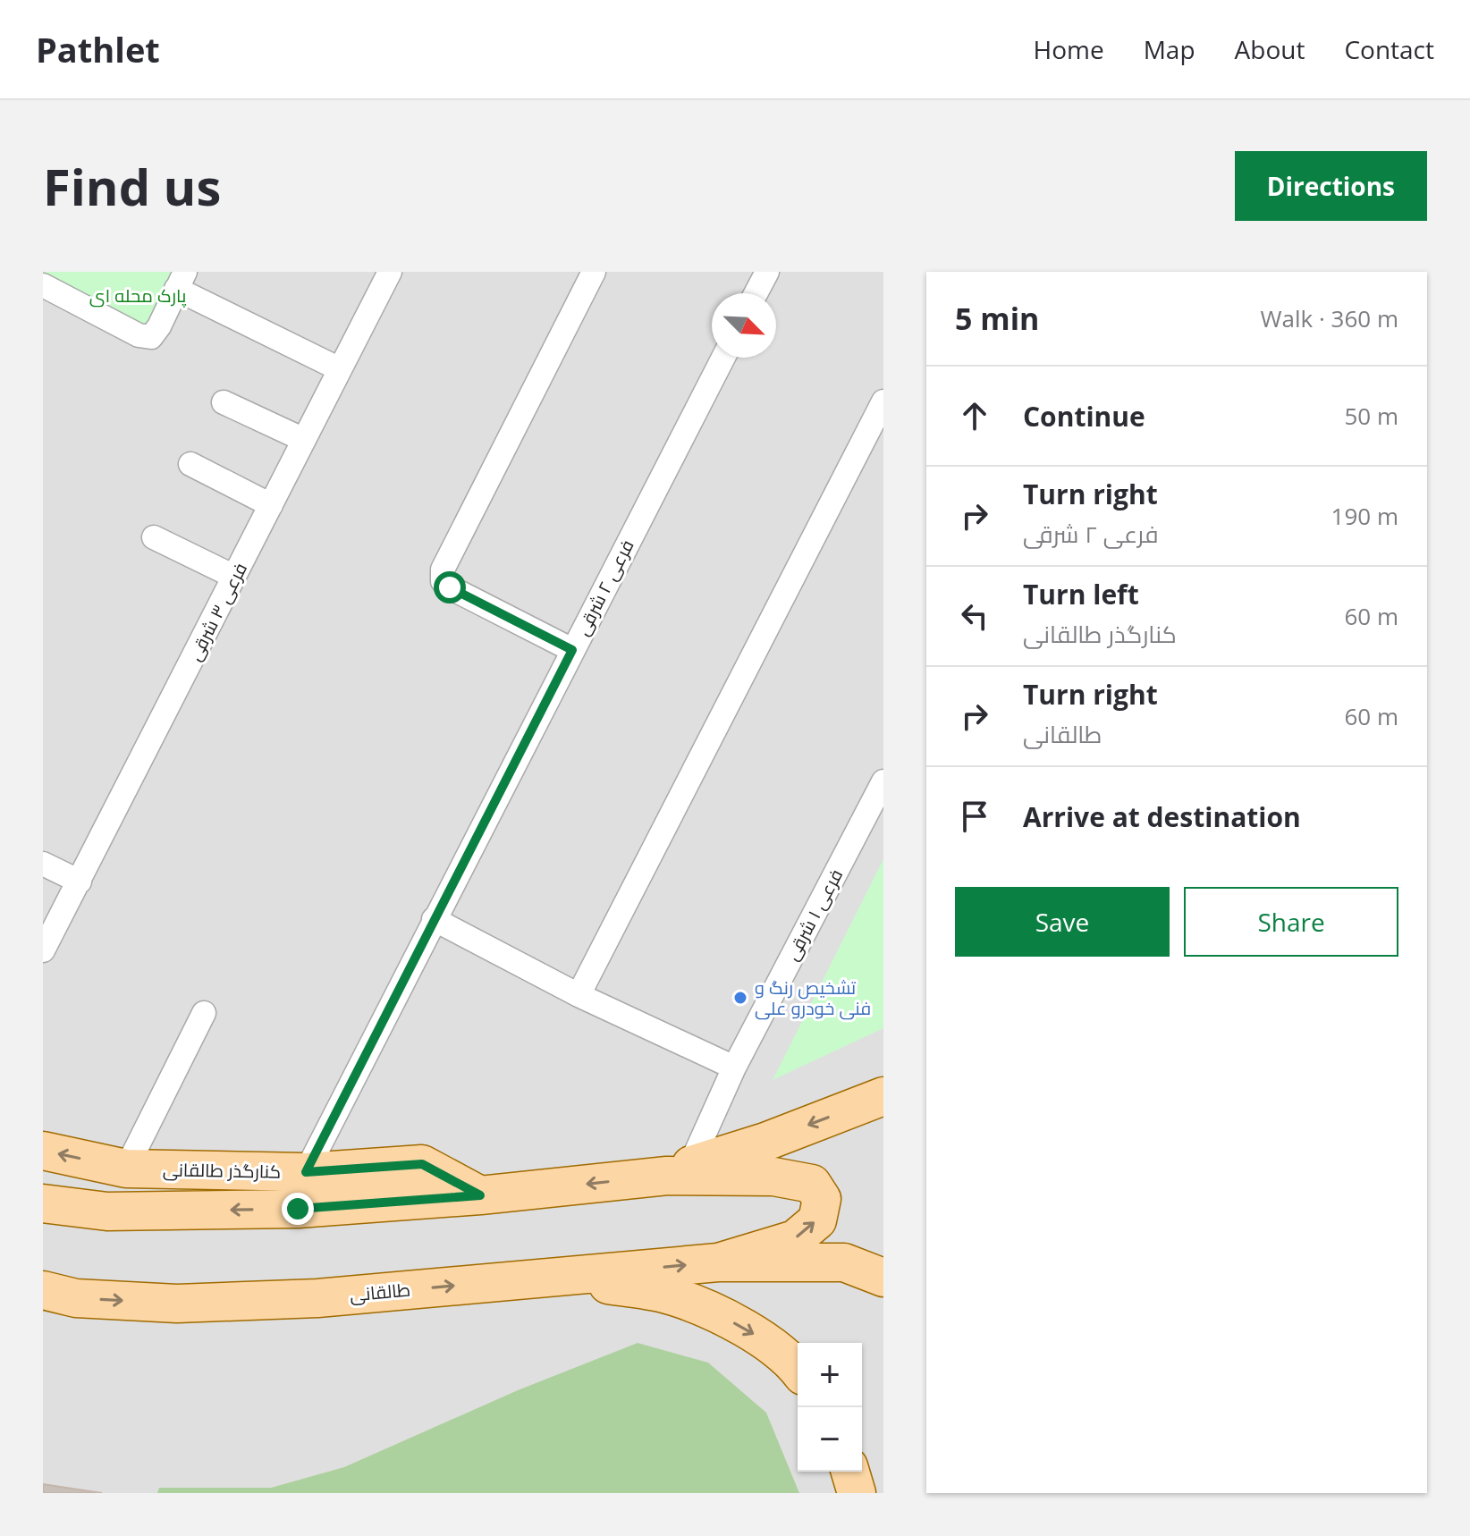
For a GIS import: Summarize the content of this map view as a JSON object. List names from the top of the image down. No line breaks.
{"streets":{"main road":["کنارگذر طالقانی","طالقانی"],"street":["فرعی ۲ شرقی","فرعی ۳ شرقی","فرعی ۱ شرقی"]},"crossings":[["فرعی ۲ شرقی","کنارگذر طالقانی"]],"parks":["پارک محله ای"],"places":["تشخیص رنگ و فنی خودرو علی"],"north":"bottom right","page":{"header":"Pathlet","nav":["Home","Map","About","Contact"],"buttons":["Directions",["Save","Share"]],"title":"Find us","heading":["5 min","Walk · 360 m"],"list":[["Continue","50 m"],["Turn right","فرعی ۲ شرقی","190 m"],["Turn left","کنارگذر طالقانی","60 m"],["Turn right","طالقانی","60 m"],"Arrive at destination"],"map_buttons":["+","−"]}}
